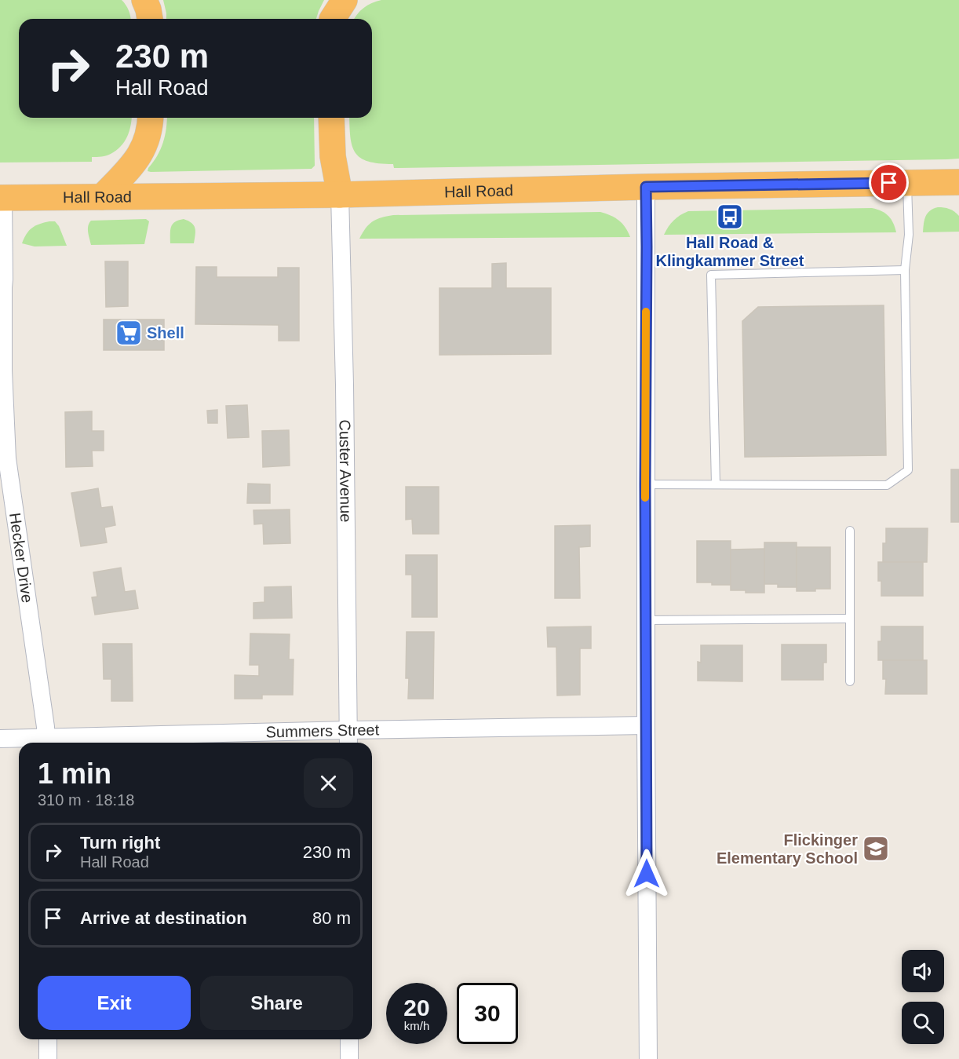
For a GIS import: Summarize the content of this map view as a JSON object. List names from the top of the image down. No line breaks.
{"streets":{"highway":["Hall Road"],"street":["Custer Avenue","Hecker Drive","Summers Street"]},"crossings":[["Hall Road","Custer Avenue"],["Hall Road","Hecker Drive"],["Custer Avenue","Summers Street"],["Hecker Drive","Summers Street"]],"places":{"bus stop":["Hall Road & Klingkammer Street"],"supermarket":["Shell"],"school or university":["Flickinger Elementary School"]},"page":{"turn":["230 m","Hall Road"],"heading":["1 min","310 m · 18:18"],"list":[{"name":"Turn right","note":"Hall Road","value":"230 m"},{"name":"Arrive at destination","value":"80 m"}],"buttons":["Exit","Share"],"speed":"20 km/h","limit":"30"}}
